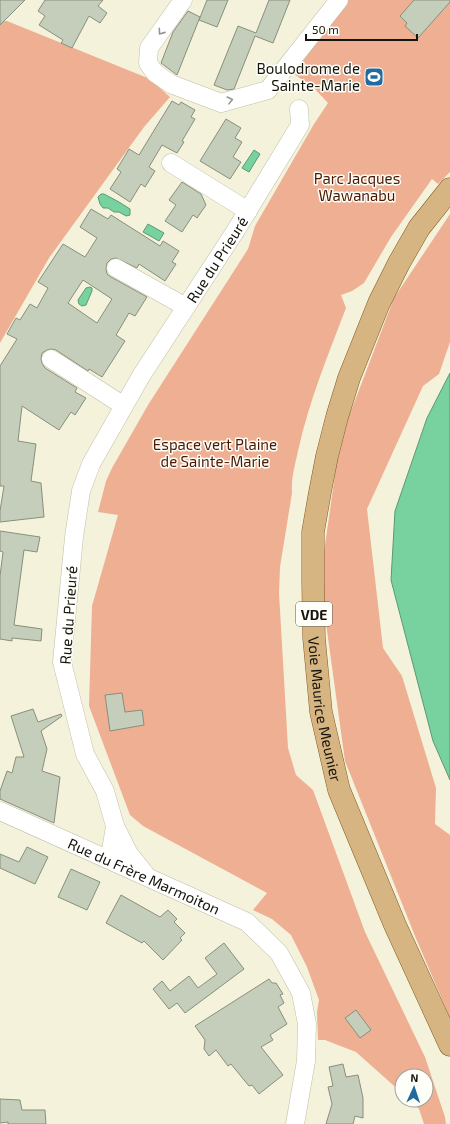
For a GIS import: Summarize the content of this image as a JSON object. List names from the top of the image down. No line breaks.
{"streets":{"main road":["VDE","Voie Maurice Meunier"],"street":["Rue du Prieuré","Rue du Frère Marmoiton"]},"crossings":[["Rue du Prieuré","Rue du Frère Marmoiton"]],"parks":["Parc Jacques Wawanabu","Espace vert Plaine de Sainte-Marie"],"places":{"sports":["Boulodrome de Sainte-Marie"]},"scale_bar":"50 m","north":"top"}
